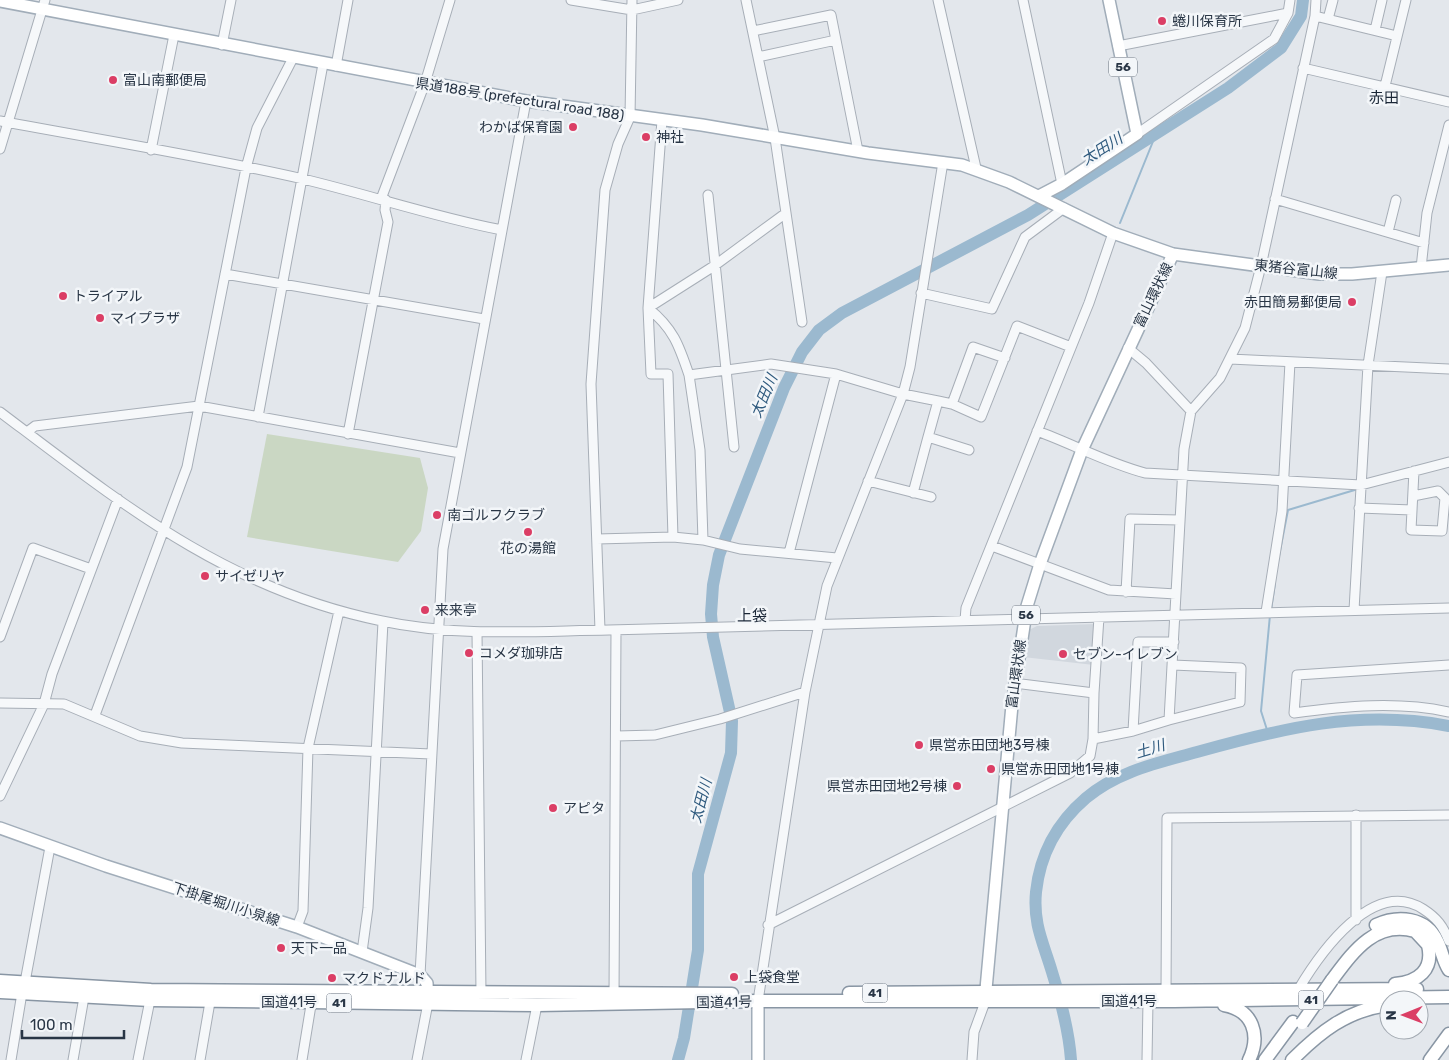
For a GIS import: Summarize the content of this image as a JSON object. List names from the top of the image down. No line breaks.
{"streets":{"highway":["41","国道41号"],"main road":["56","県道188号 (prefectural road 188)","東猪谷富山線","富山環状線","下掛尾堀川小泉線"]},"crossings":[["県道188号 (prefectural road 188)","東猪谷富山線"],["東猪谷富山線","富山環状線"],["富山環状線","国道41号"]],"districts":["赤田","上袋"],"water":["太田川","土川"],"places":["蜷川保育所","富山南郵便局","わかば保育園","神社","トライアル","赤田簡易郵便局","マイプラザ","南ゴルフクラブ","花の湯館","サイゼリヤ","来来亭","コメダ珈琲店","セブン-イレブン","県営赤田団地3号棟","県営赤田団地1号棟","県営赤田団地2号棟","アピタ","天下一品","上袋食堂","マクドナルド"],"scale_bar":"100 m","north":"left"}
